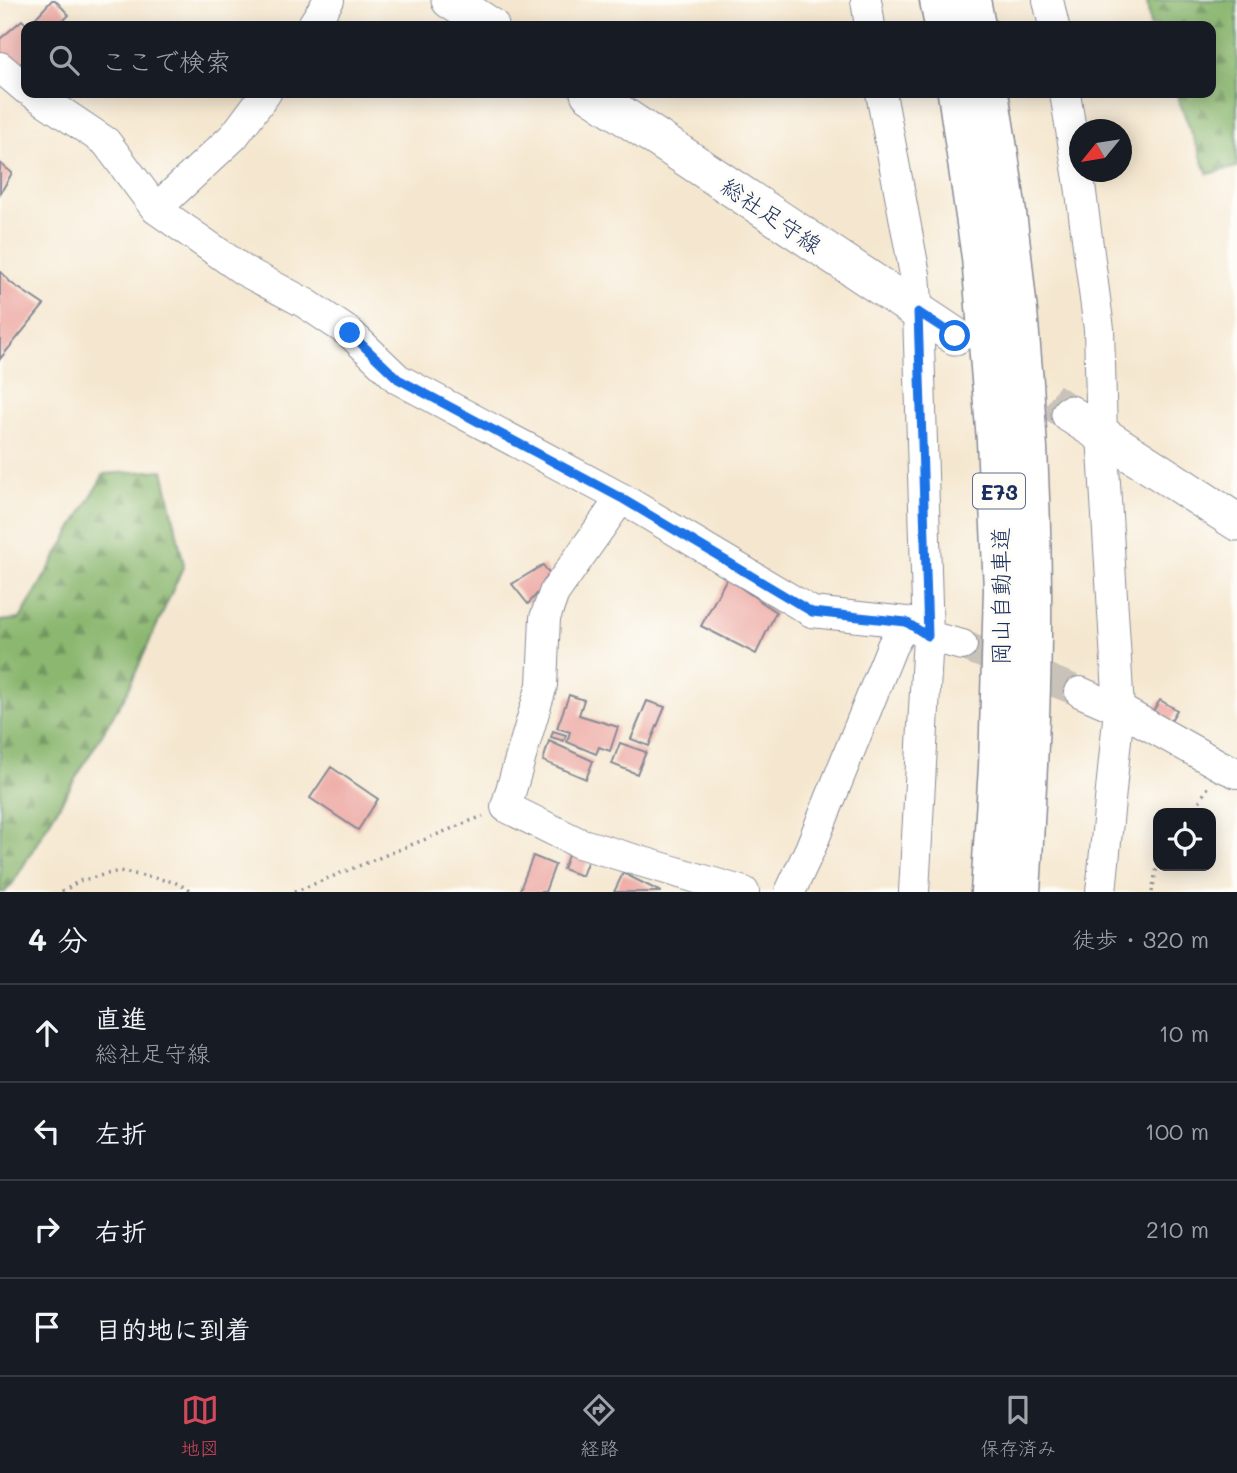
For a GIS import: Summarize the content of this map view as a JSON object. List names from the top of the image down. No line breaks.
{"streets":{"highway":["E73","岡山自動車道"],"main road":["総社足守線"]},"north":"bottom left","page":{"search":"ここで検索","heading":["4 分","徒歩 · 320 m"],"list":[["直進","総社足守線","10 m"],["左折","100 m"],["右折","210 m"],"目的地に到着"],"nav":["地図","経路","保存済み"]}}
